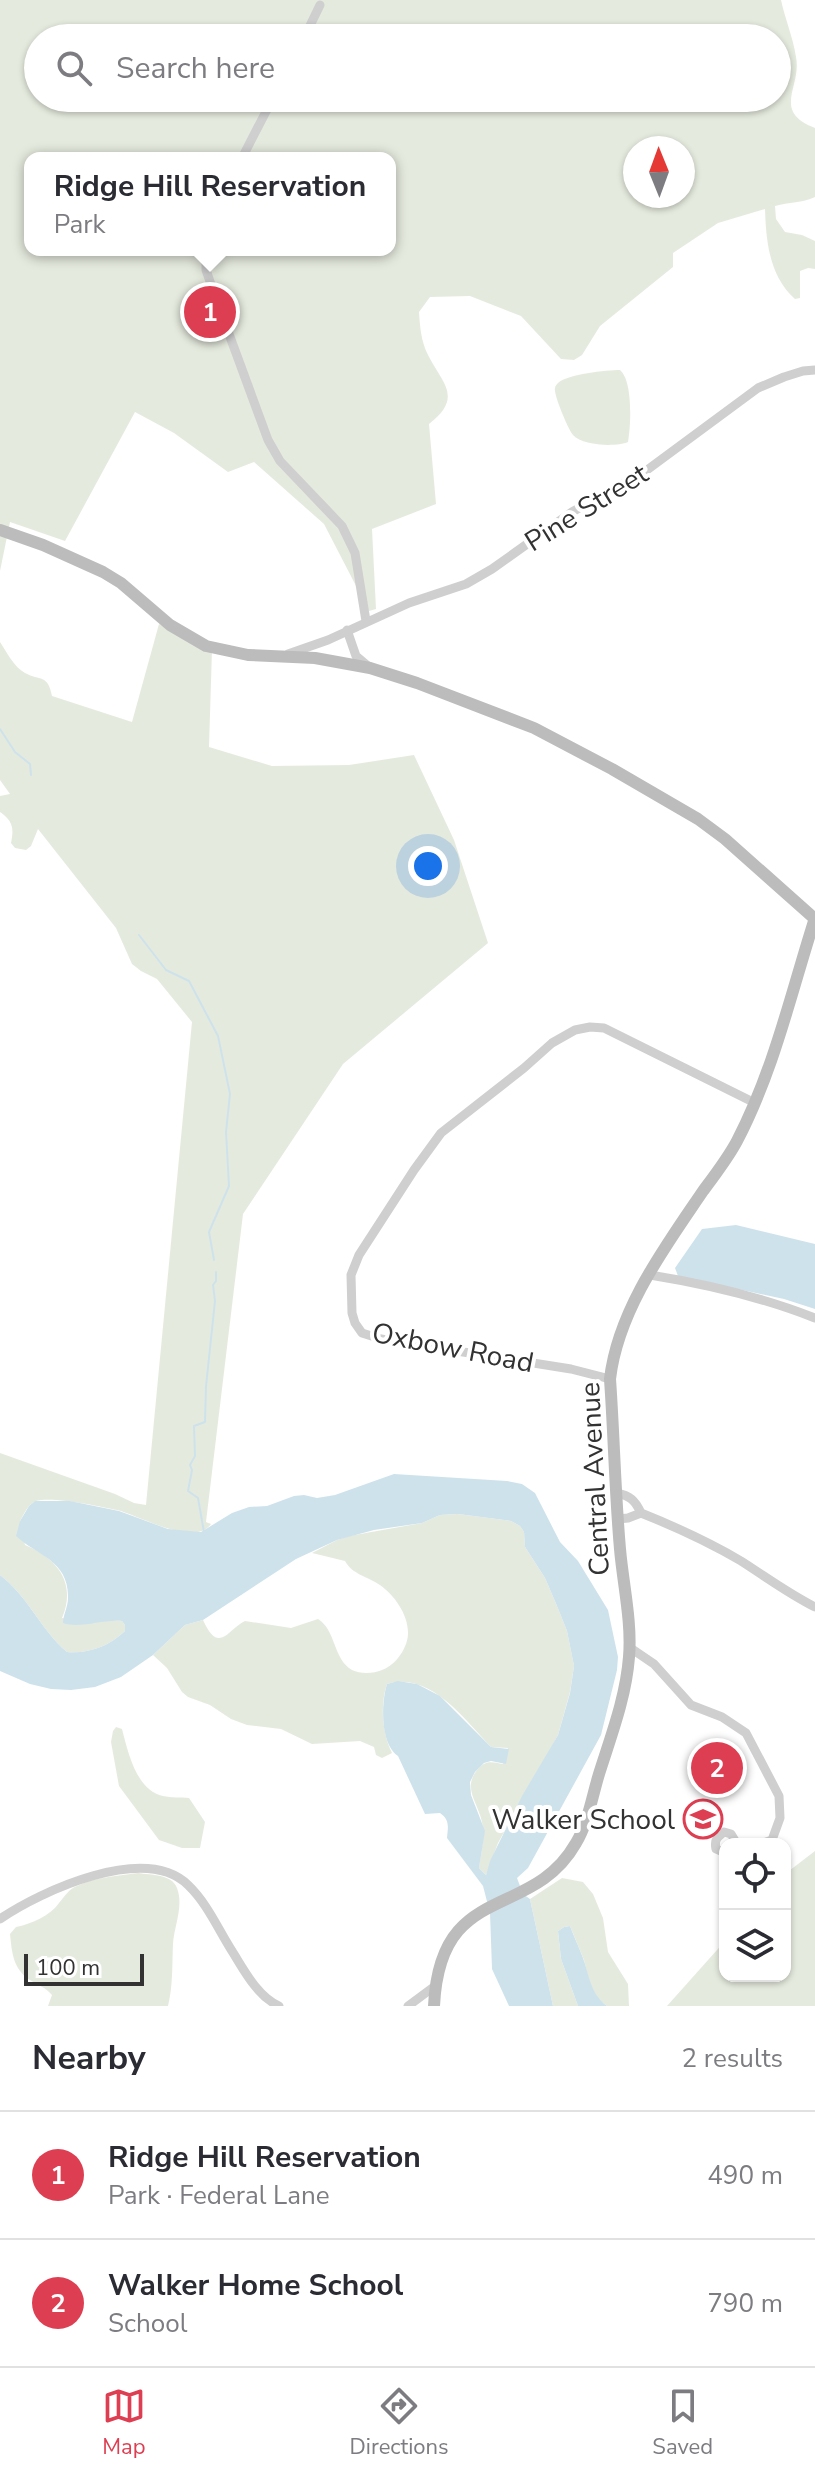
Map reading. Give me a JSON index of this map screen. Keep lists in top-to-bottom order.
{
  "streets": {
    "main road": ["Central Avenue"],
    "street": ["Pine Street", "Oxbow Road"]
  },
  "crossings": [
    ["Oxbow Road", "Central Avenue"]
  ],
  "places": {
    "school or university": ["Walker School"]
  },
  "scale_bar": "100 m",
  "north": "top",
  "page": {
    "search": "Search here",
    "popup": ["Ridge Hill Reservation", "Park"],
    "pins": ["1", "2"],
    "scale": "100 m",
    "heading": ["Nearby", "2 results"],
    "list": [
      {
        "mark": "1",
        "name": "Ridge Hill Reservation",
        "note": "Park · Federal Lane",
        "value": "490 m"
      },
      {
        "mark": "2",
        "name": "Walker Home School",
        "note": "School",
        "value": "790 m"
      }
    ],
    "nav": ["Map", "Directions", "Saved"]
  }
}
